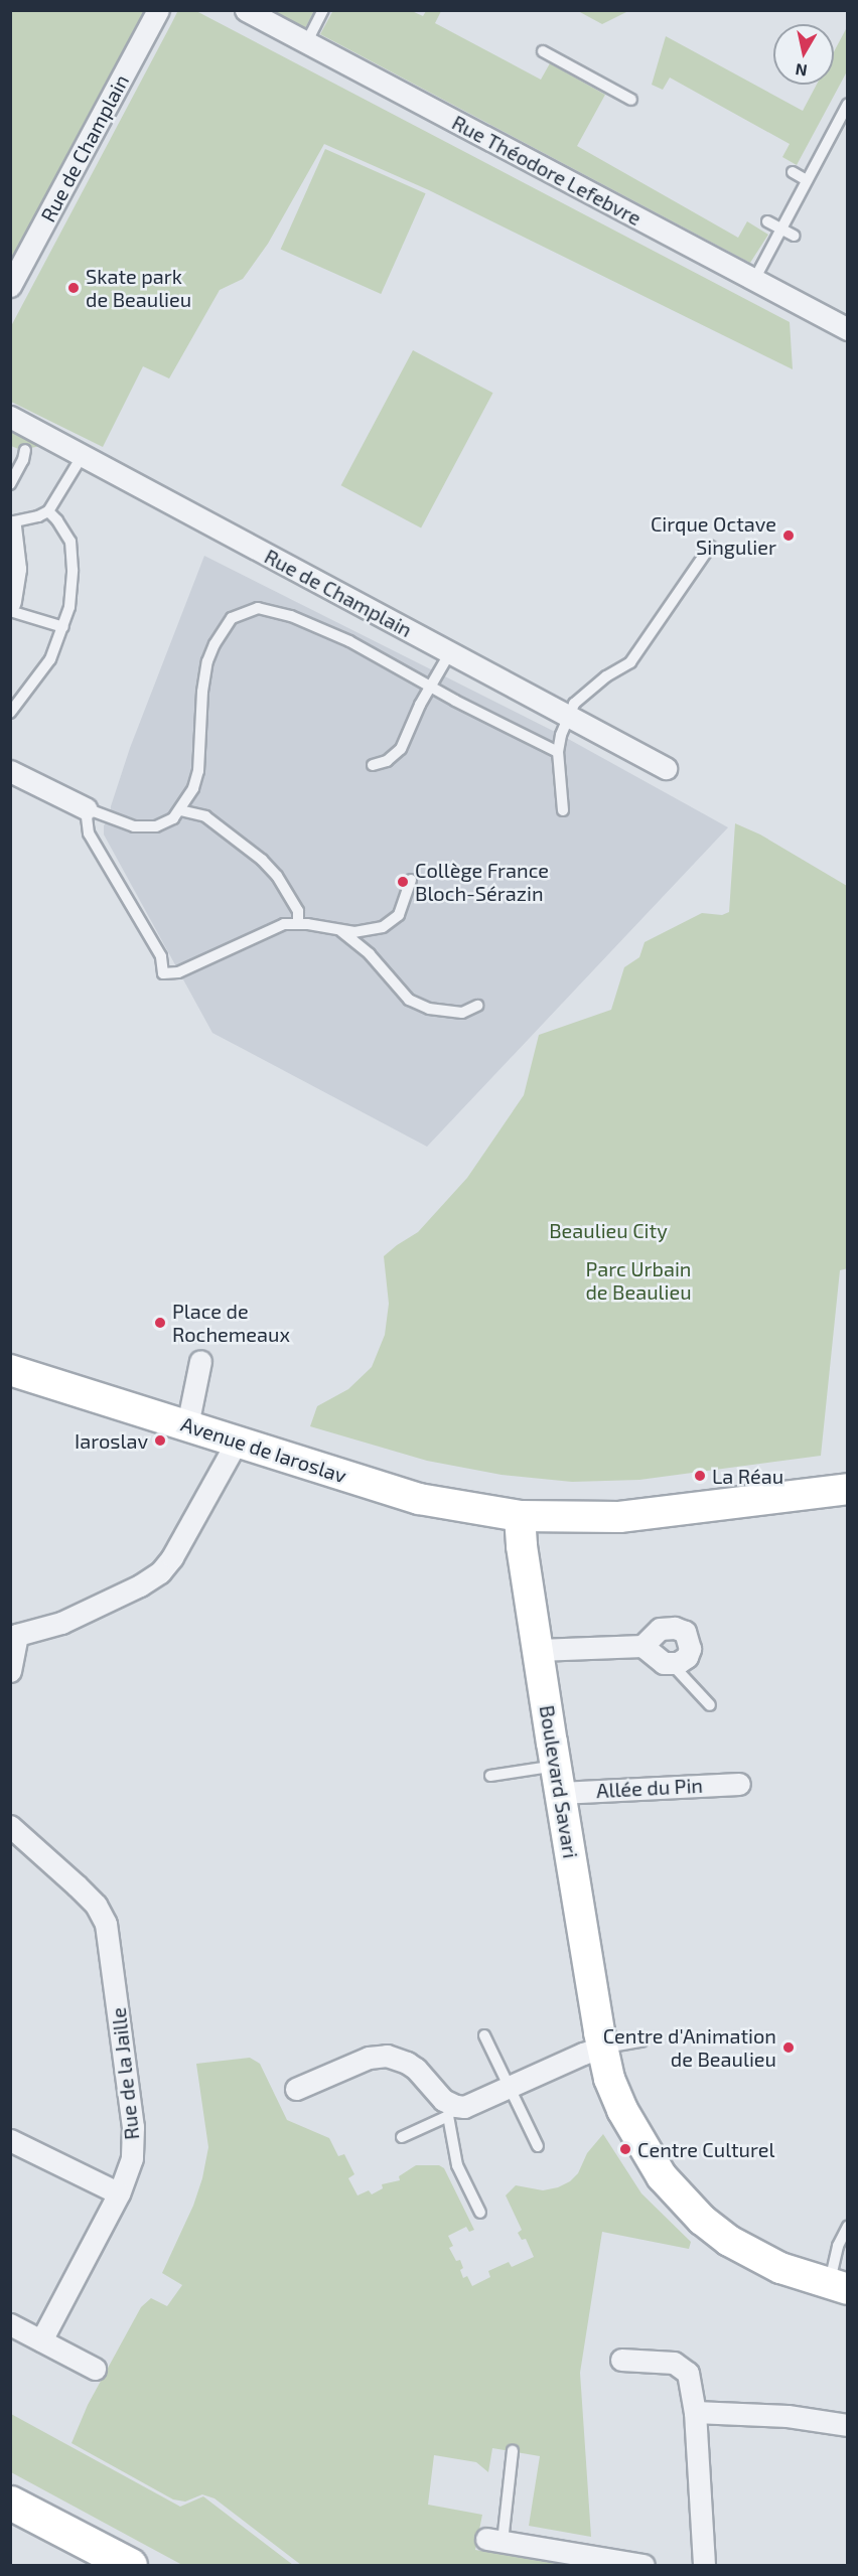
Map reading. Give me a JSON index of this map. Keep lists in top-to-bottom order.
{
  "streets": {
    "street": [
      "Rue de Champlain",
      "Rue Théodore Lefebvre",
      "Avenue de Iaroslav",
      "Boulevard Savari",
      "Allée du Pin",
      "Rue de la Jaille"
    ]
  },
  "crossings": [
    ["Avenue de Iaroslav", "Boulevard Savari"],
    ["Boulevard Savari", "Allée du Pin"]
  ],
  "parks": ["Beaulieu City", "Parc Urbain de Beaulieu"],
  "places": [
    "Skate park de Beaulieu",
    "Cirque Octave Singulier",
    "Collège France Bloch-Sérazin",
    "Place de Rochemeaux",
    "Iaroslav",
    "La Réau",
    "Centre d'Animation de Beaulieu",
    "Centre Culturel"
  ],
  "north": "bottom"
}
